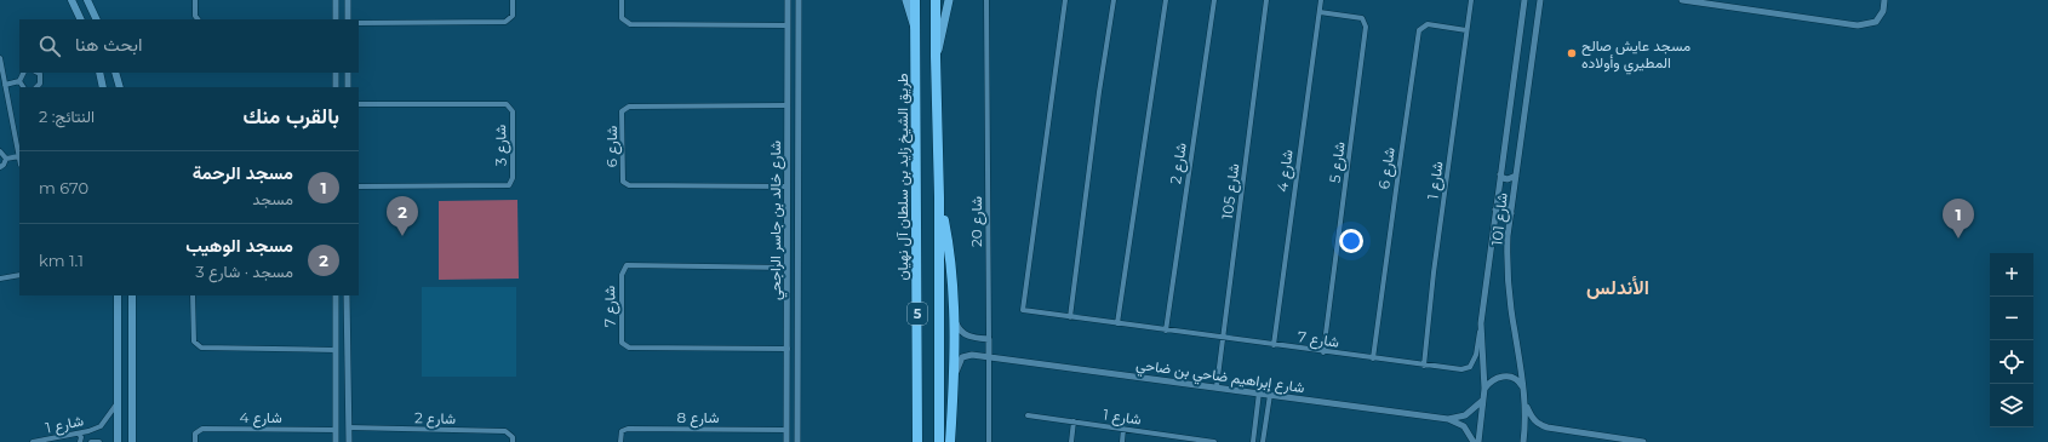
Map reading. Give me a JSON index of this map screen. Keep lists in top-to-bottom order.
{
  "streets": {
    "highway": ["طريق الشيخ زايد بن سلطان آل نهيان", "5"],
    "street": [
      "شارع 3",
      "شارع 6",
      "شارع 5",
      "شارع 2",
      "شارع 4",
      "شارع 1",
      "شارع 105",
      "شارع 101",
      "شارع خالد بن جاسر الراجحي",
      "شارع 20",
      "شارع 7",
      "شارع إبراهيم ضاحي بن ضاحي",
      "شارع 8"
    ]
  },
  "crossings": [
    ["شارع 6", "شارع 1"],
    ["شارع 6", "شارع خالد بن جاسر الراجحي"],
    ["شارع 6", "شارع 7"],
    ["شارع 5", "شارع 4"],
    ["شارع 5", "شارع 7"],
    ["شارع 2", "شارع 7"],
    ["شارع 4", "شارع 7"],
    ["شارع 1", "شارع 7"],
    ["شارع 105", "شارع 7"],
    ["شارع 105", "شارع إبراهيم ضاحي بن ضاحي"],
    ["شارع 101", "شارع 7"],
    ["شارع 101", "شارع إبراهيم ضاحي بن ضاحي"],
    ["شارع خالد بن جاسر الراجحي", "شارع 7"],
    ["شارع خالد بن جاسر الراجحي", "شارع 8"],
    ["شارع 20", "شارع إبراهيم ضاحي بن ضاحي"]
  ],
  "districts": ["الأندلس"],
  "places": ["مسجد عايش صالح المطيري وأولاده"],
  "page": {
    "search": "ابحث هنا",
    "heading": ["بالقرب منك", "النتائج: 2"],
    "list": [
      {
        "mark": "1",
        "name": "مسجد الرحمة",
        "note": "مسجد",
        "value": "670 m"
      },
      {
        "mark": "2",
        "name": "مسجد الوهيب",
        "note": "مسجد · شارع 3",
        "value": "1.1 km"
      }
    ],
    "pins": ["2", "1"],
    "map_buttons": ["+", "−"]
  }
}
